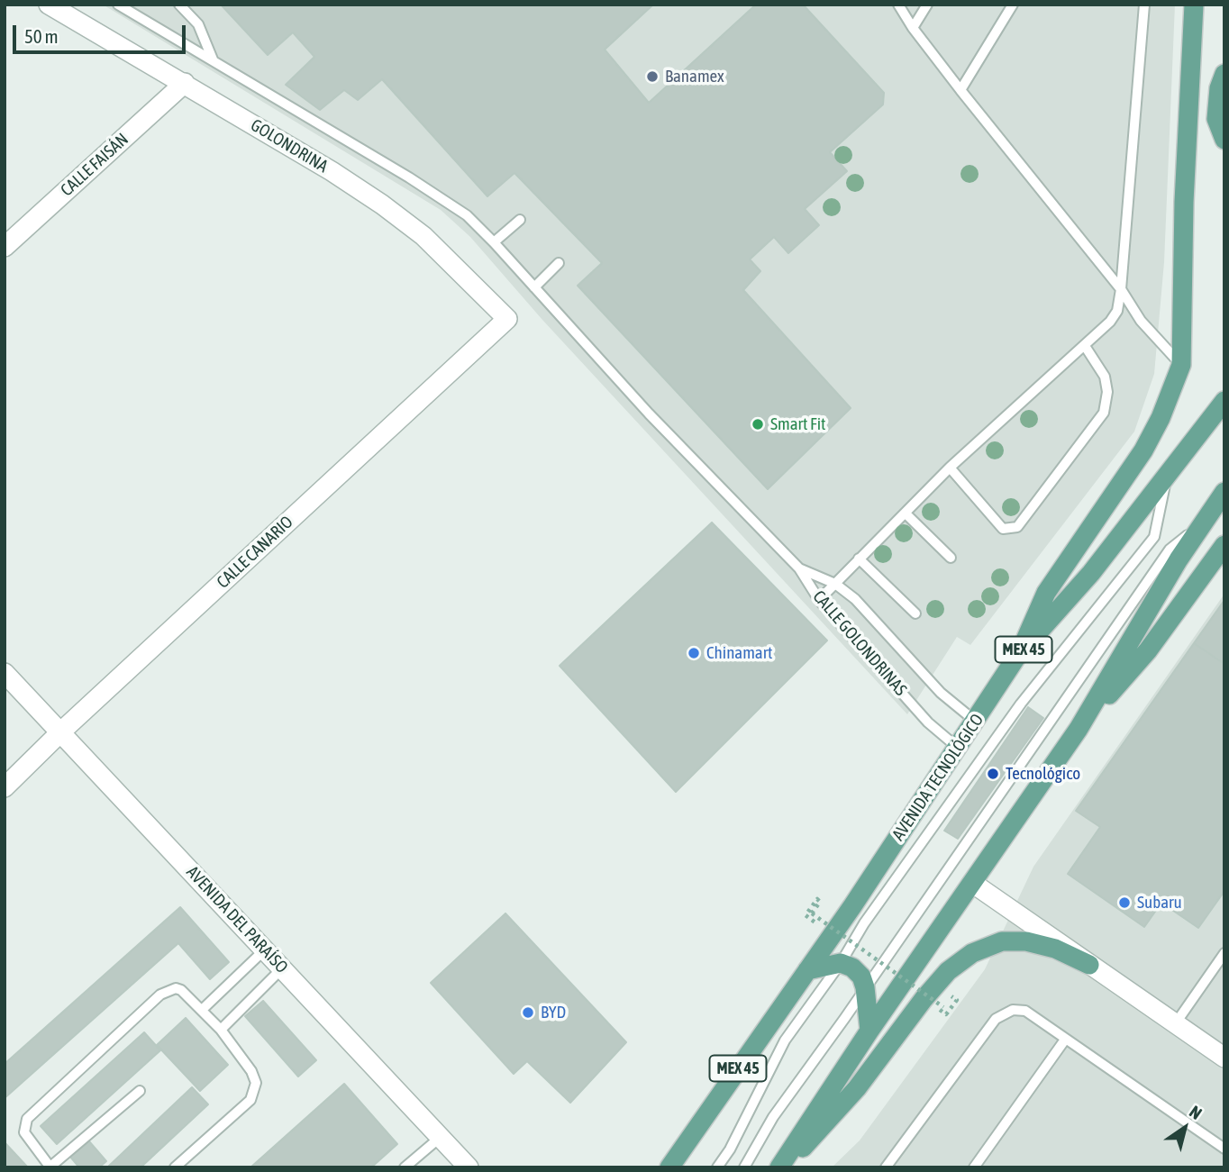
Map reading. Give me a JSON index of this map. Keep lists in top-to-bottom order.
{
  "streets": {
    "main road": ["MEX 45", "AVENIDA TECNOLÓGICO"],
    "street": [
      "GOLONDRINA",
      "CALLE FAISÁN",
      "CALLE CANARIO",
      "AVENIDA DEL PARAÍSO"
    ],
    "lane": ["CALLE GOLONDRINAS"]
  },
  "crossings": [
    ["GOLONDRINA", "CALLE FAISÁN"],
    ["GOLONDRINA", "CALLE CANARIO"],
    ["CALLE CANARIO", "AVENIDA DEL PARAÍSO"],
    ["CALLE GOLONDRINAS", "AVENIDA TECNOLÓGICO"]
  ],
  "places": [
    "Banamex",
    "Smart Fit",
    "Chinamart",
    "Tecnológico",
    "Subaru",
    "BYD"
  ],
  "scale_bar": "50 m",
  "north": "top right"
}
